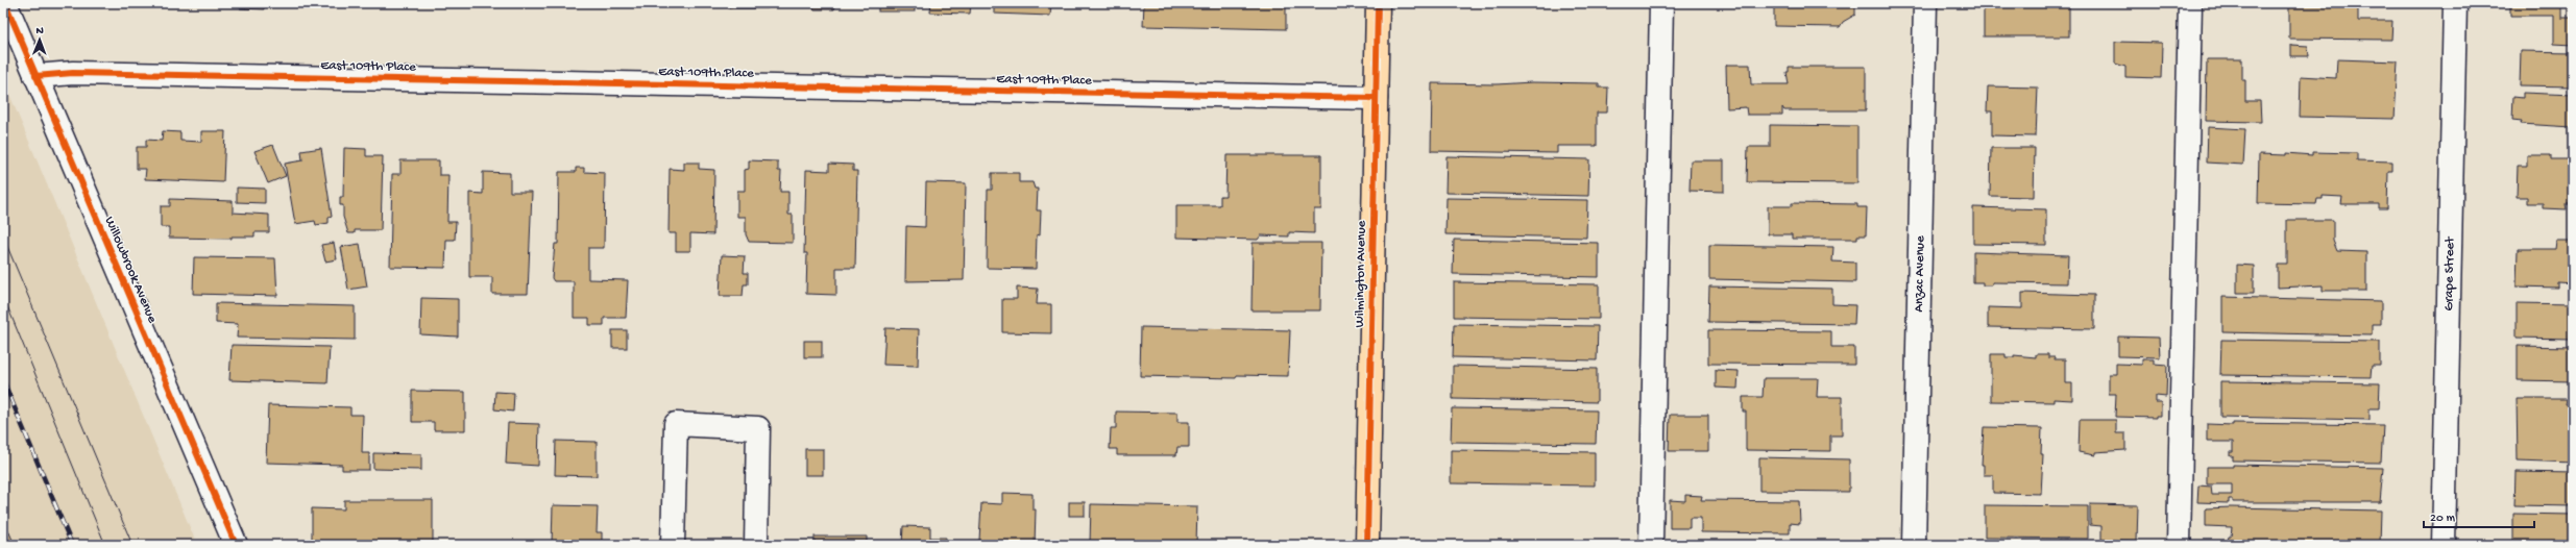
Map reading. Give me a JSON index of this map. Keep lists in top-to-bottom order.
{
  "streets": {
    "main road": ["Wilmington Avenue"],
    "street": [
      "East 109th Place",
      "Willowbrook Avenue",
      "Anzac Avenue",
      "Grape Street"
    ]
  },
  "crossings": [
    ["East 109th Place", "Willowbrook Avenue"],
    ["East 109th Place", "Wilmington Avenue"]
  ],
  "scale_bar": "20 m",
  "north": "top"
}
